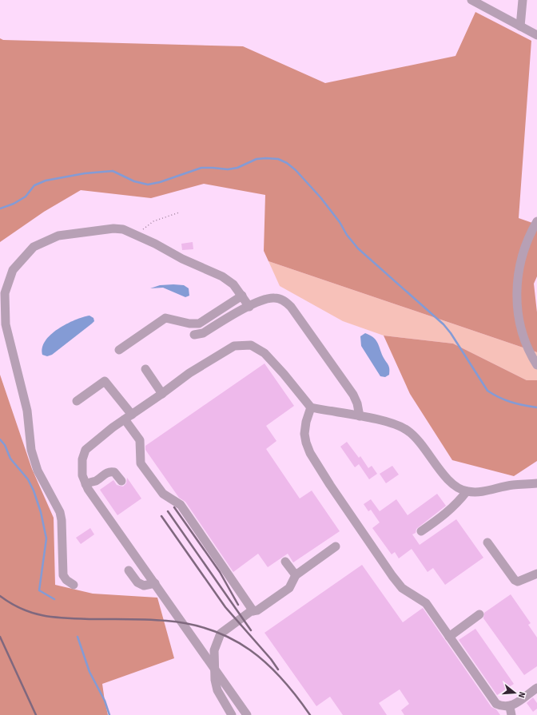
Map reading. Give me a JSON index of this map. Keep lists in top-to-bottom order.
{
  "north": "right"
}
